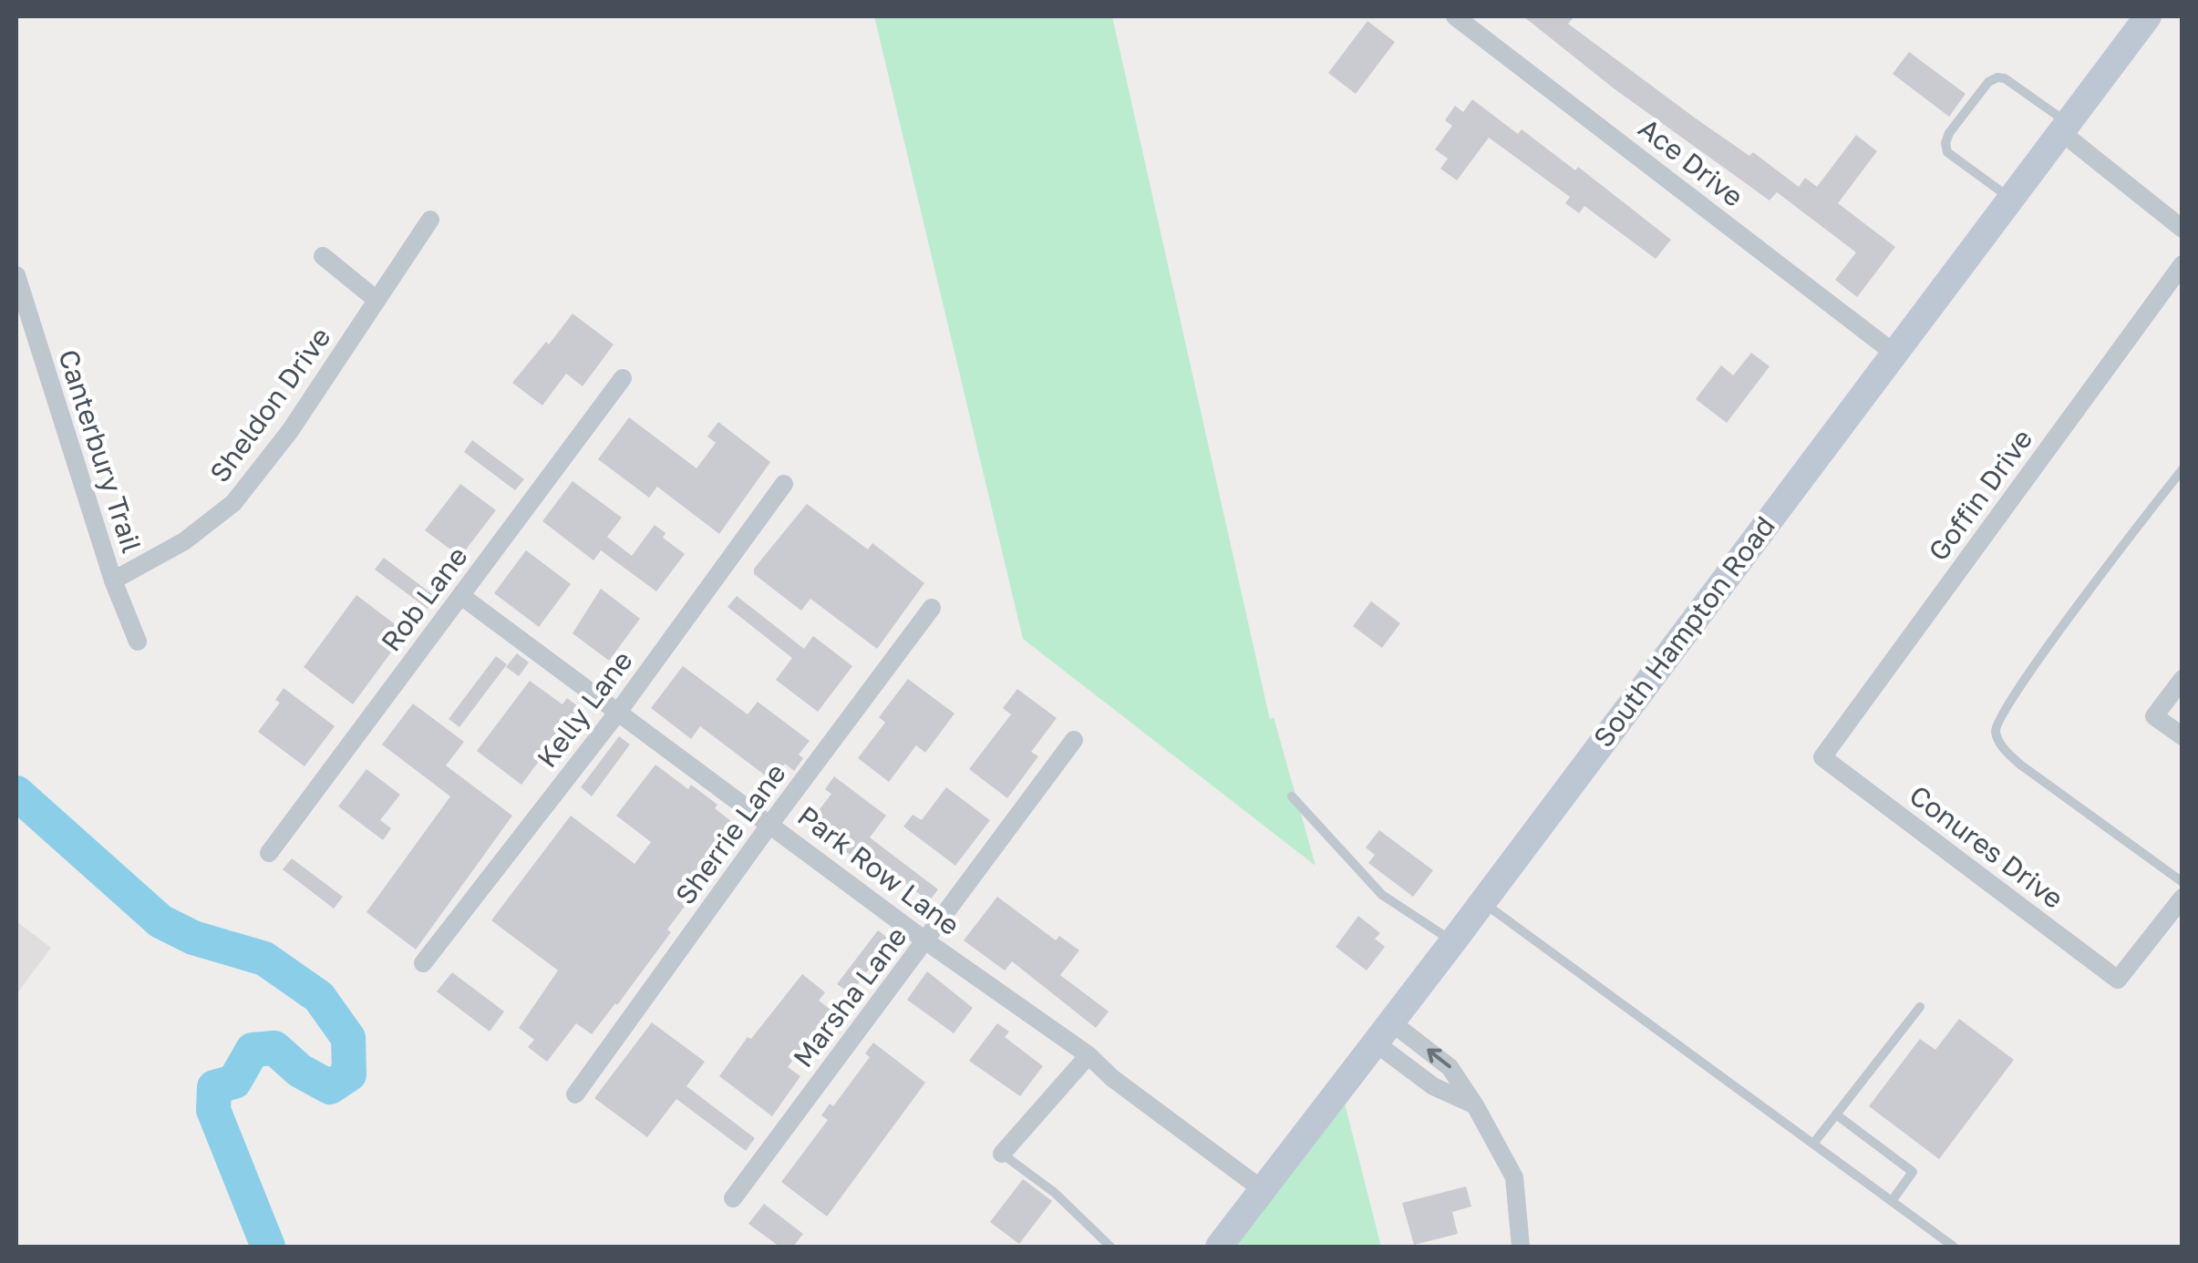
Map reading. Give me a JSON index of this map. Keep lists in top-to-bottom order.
{
  "streets": {
    "main road": ["South Hampton Road"],
    "street": [
      "Ace Drive",
      "Sheldon Drive",
      "Canterbury Trail",
      "Goffin Drive",
      "Rob Lane",
      "Kelly Lane",
      "Sherrie Lane",
      "Conures Drive",
      "Park Row Lane",
      "Marsha Lane"
    ]
  },
  "crossings": [
    ["Ace Drive", "South Hampton Road"],
    ["Sheldon Drive", "Canterbury Trail"],
    ["Goffin Drive", "Conures Drive"],
    ["Rob Lane", "Park Row Lane"],
    ["South Hampton Road", "Park Row Lane"],
    ["Kelly Lane", "Park Row Lane"],
    ["Sherrie Lane", "Park Row Lane"],
    ["Park Row Lane", "Marsha Lane"]
  ]
}
